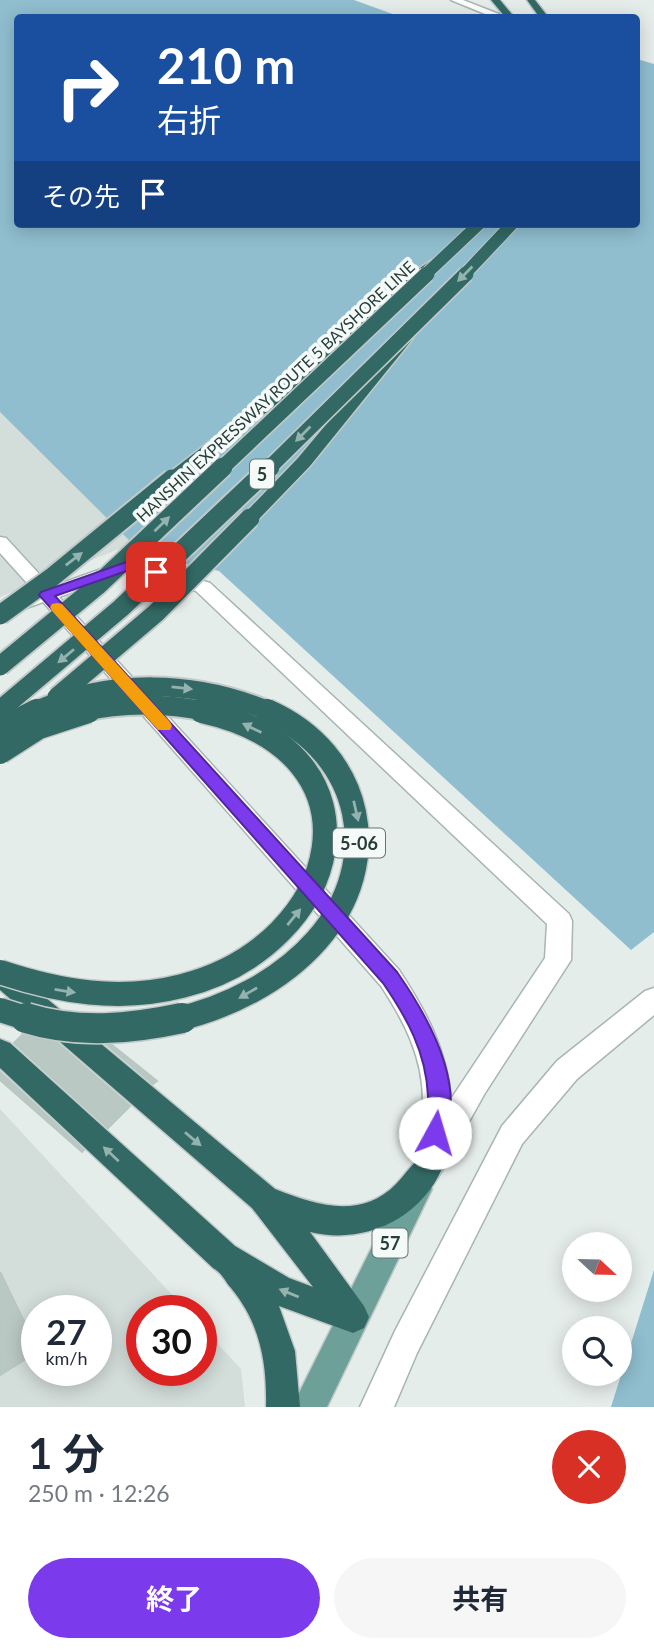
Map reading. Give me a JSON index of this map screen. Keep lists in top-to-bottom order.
{
  "streets": {
    "highway": ["HANSHIN EXPRESSWAY ROUTE 5 BAYSHORE LINE", "5", "5-06"],
    "main road": ["57"]
  },
  "crossings": [
    ["5-06", "57"]
  ],
  "north": "right",
  "page": {
    "turn": ["210 m", "右折"],
    "then": "その先",
    "speed": "27 km/h",
    "limit": "30",
    "heading": ["1 分", "250 m · 12:26"],
    "buttons": ["終了", "共有"]
  }
}
